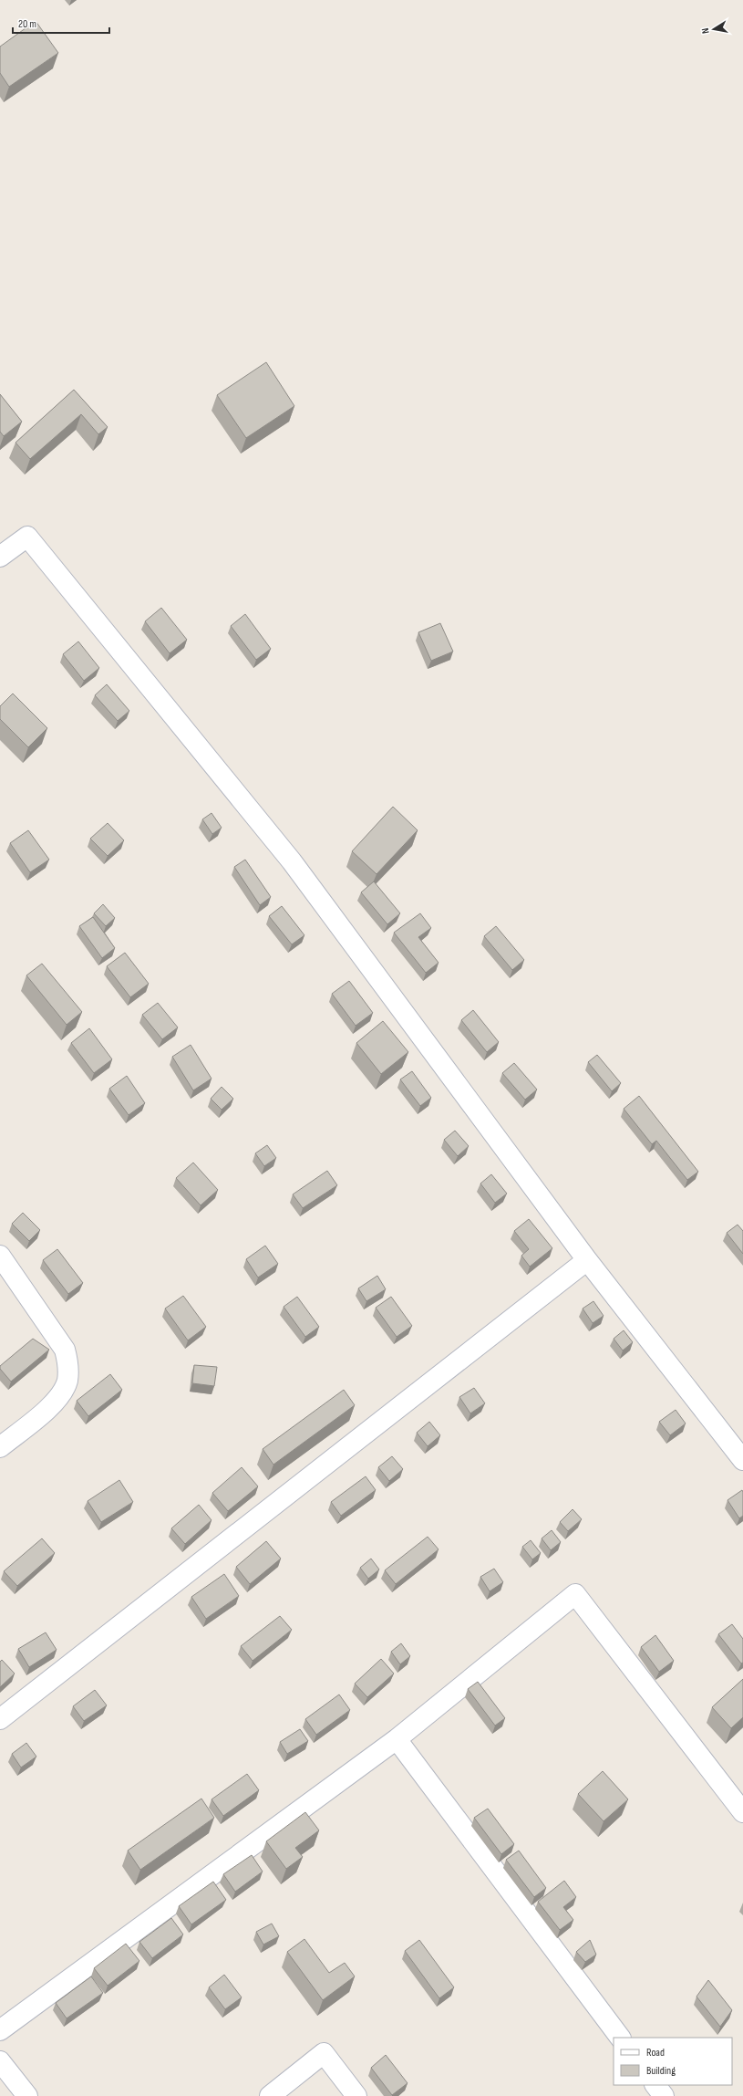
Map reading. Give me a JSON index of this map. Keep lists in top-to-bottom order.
{
  "legend": ["Road", "Building"],
  "scale_bar": "20 m",
  "north": "left"
}
